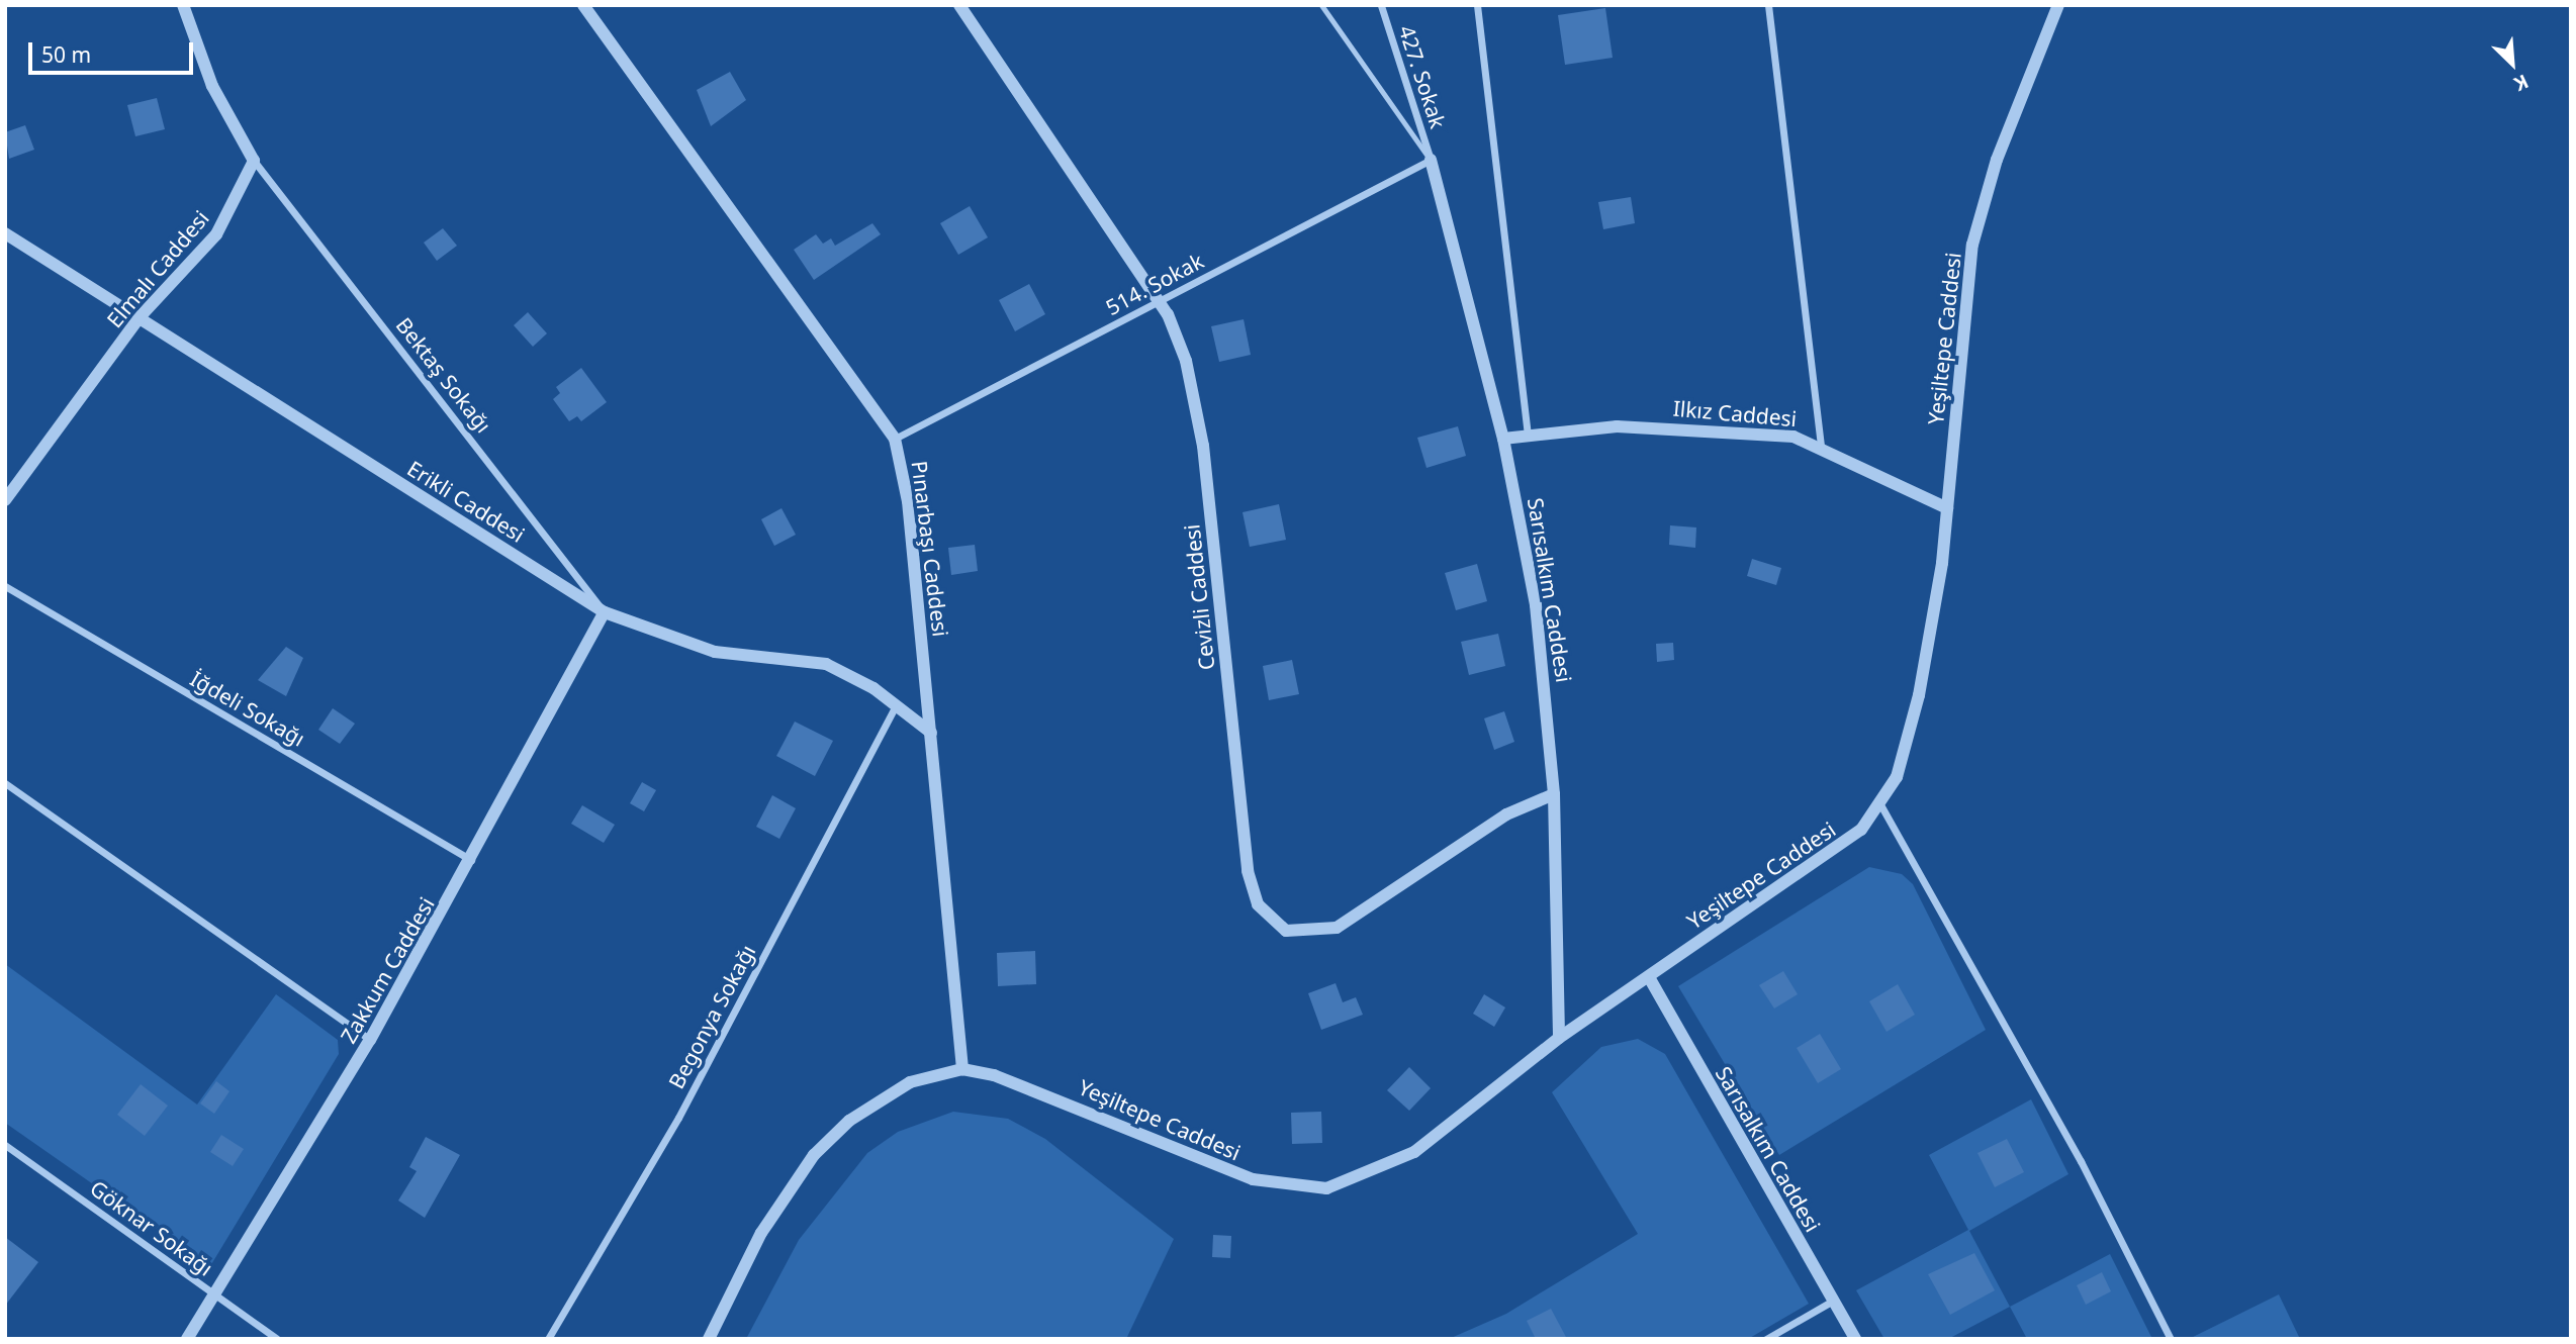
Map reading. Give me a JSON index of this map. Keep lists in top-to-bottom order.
{
  "streets": {
    "street": [
      "427. Sokak",
      "Elmalı Caddesi",
      "514. Sokak",
      "Yeşiltepe Caddesi",
      "Bektaş Sokağı",
      "Ilkız Caddesi",
      "Erikli Caddesi",
      "Pınarbaşı Caddesi",
      "Sarısalkım Caddesi",
      "Cevizli Caddesi",
      "İğdeli Sokağı",
      "Zakkum Caddesi",
      "Begonya Sokağı",
      "Göknar Sokağı"
    ]
  },
  "crossings": [
    ["427. Sokak", "514. Sokak"],
    ["427. Sokak", "Sarısalkım Caddesi"],
    ["Elmalı Caddesi", "Bektaş Sokağı"],
    ["Elmalı Caddesi", "Erikli Caddesi"],
    ["514. Sokak", "Pınarbaşı Caddesi"],
    ["514. Sokak", "Sarısalkım Caddesi"],
    ["514. Sokak", "Cevizli Caddesi"],
    ["Yeşiltepe Caddesi", "Ilkız Caddesi"],
    ["Yeşiltepe Caddesi", "Pınarbaşı Caddesi"],
    ["Yeşiltepe Caddesi", "Sarısalkım Caddesi"],
    ["Bektaş Sokağı", "Erikli Caddesi"],
    ["Bektaş Sokağı", "Zakkum Caddesi"],
    ["Ilkız Caddesi", "Sarısalkım Caddesi"],
    ["Erikli Caddesi", "Pınarbaşı Caddesi"],
    ["Erikli Caddesi", "Zakkum Caddesi"],
    ["Erikli Caddesi", "Begonya Sokağı"],
    ["Sarısalkım Caddesi", "Cevizli Caddesi"],
    ["İğdeli Sokağı", "Zakkum Caddesi"],
    ["Zakkum Caddesi", "Göknar Sokağı"]
  ],
  "scale_bar": "50 m",
  "north": "bottom right"
}
